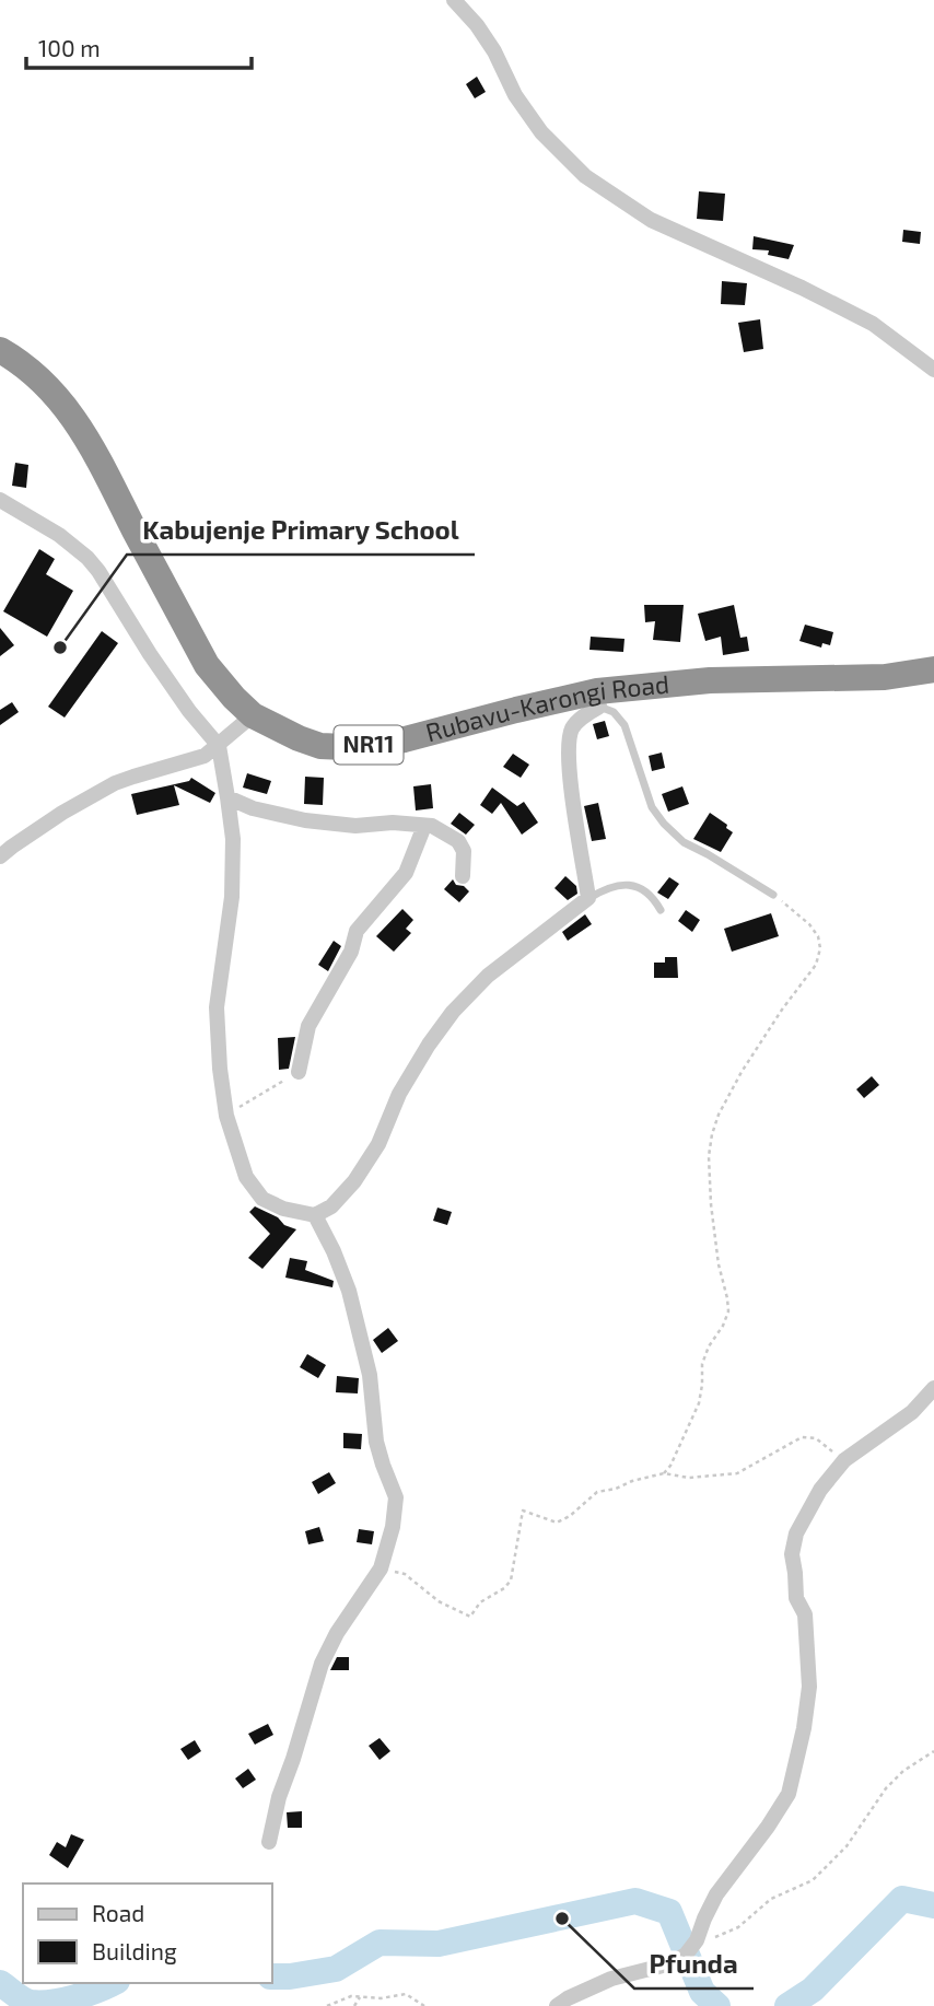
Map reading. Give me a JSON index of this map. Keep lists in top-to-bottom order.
{
  "streets": {
    "highway": ["Rubavu-Karongi Road", "NR11"]
  },
  "places": ["Kabujenje Primary School", "Pfunda"],
  "legend": ["Road", "Building"],
  "scale_bar": "100 m"
}
